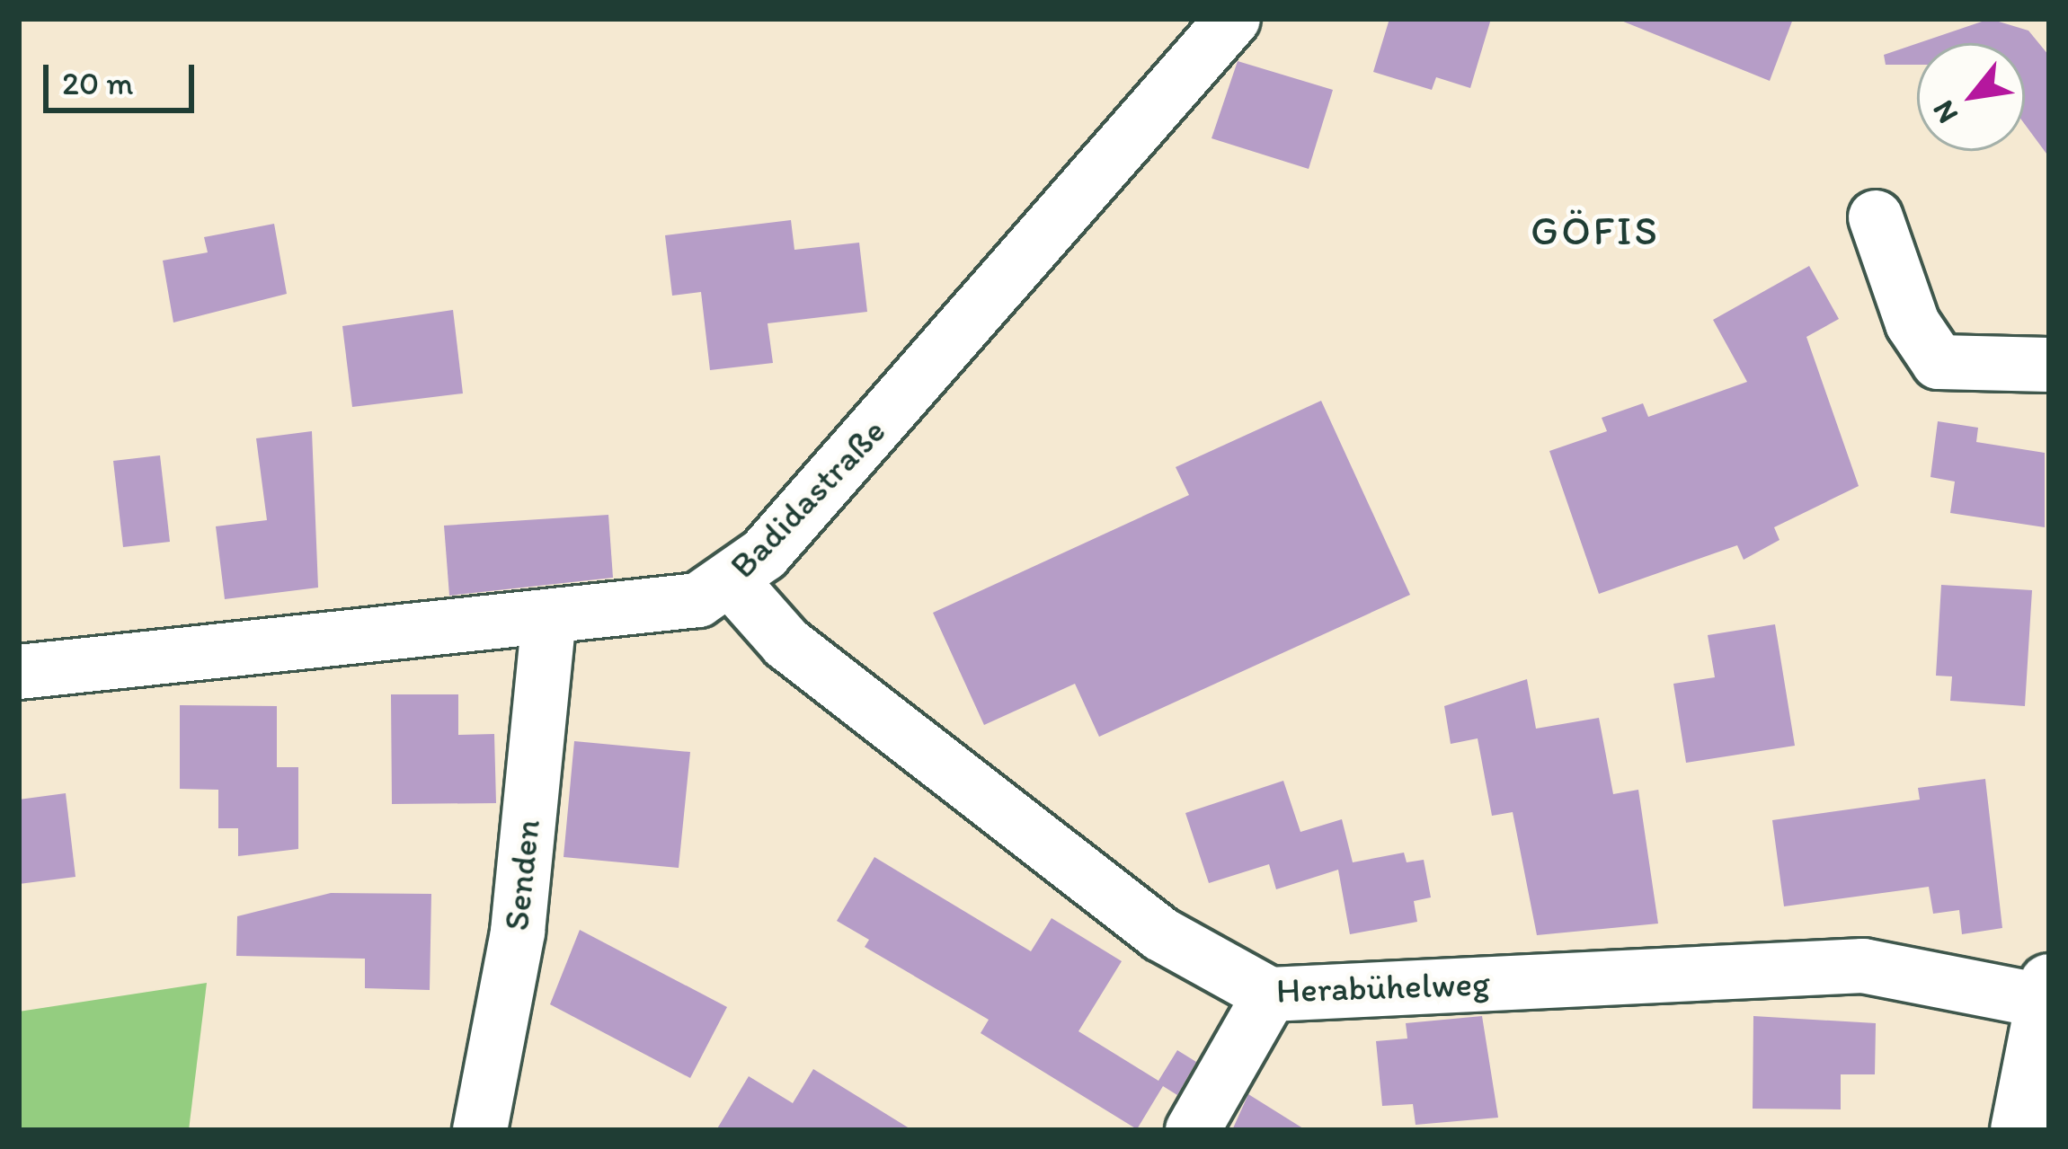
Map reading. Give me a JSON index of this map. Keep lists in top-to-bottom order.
{
  "streets": {
    "street": ["Badidastraße", "Senden", "Herabühelweg"]
  },
  "crossings": [
    ["Badidastraße", "Senden"],
    ["Badidastraße", "Herabühelweg"]
  ],
  "districts": ["GÖFIS"],
  "scale_bar": "20 m",
  "north": "bottom left"
}
